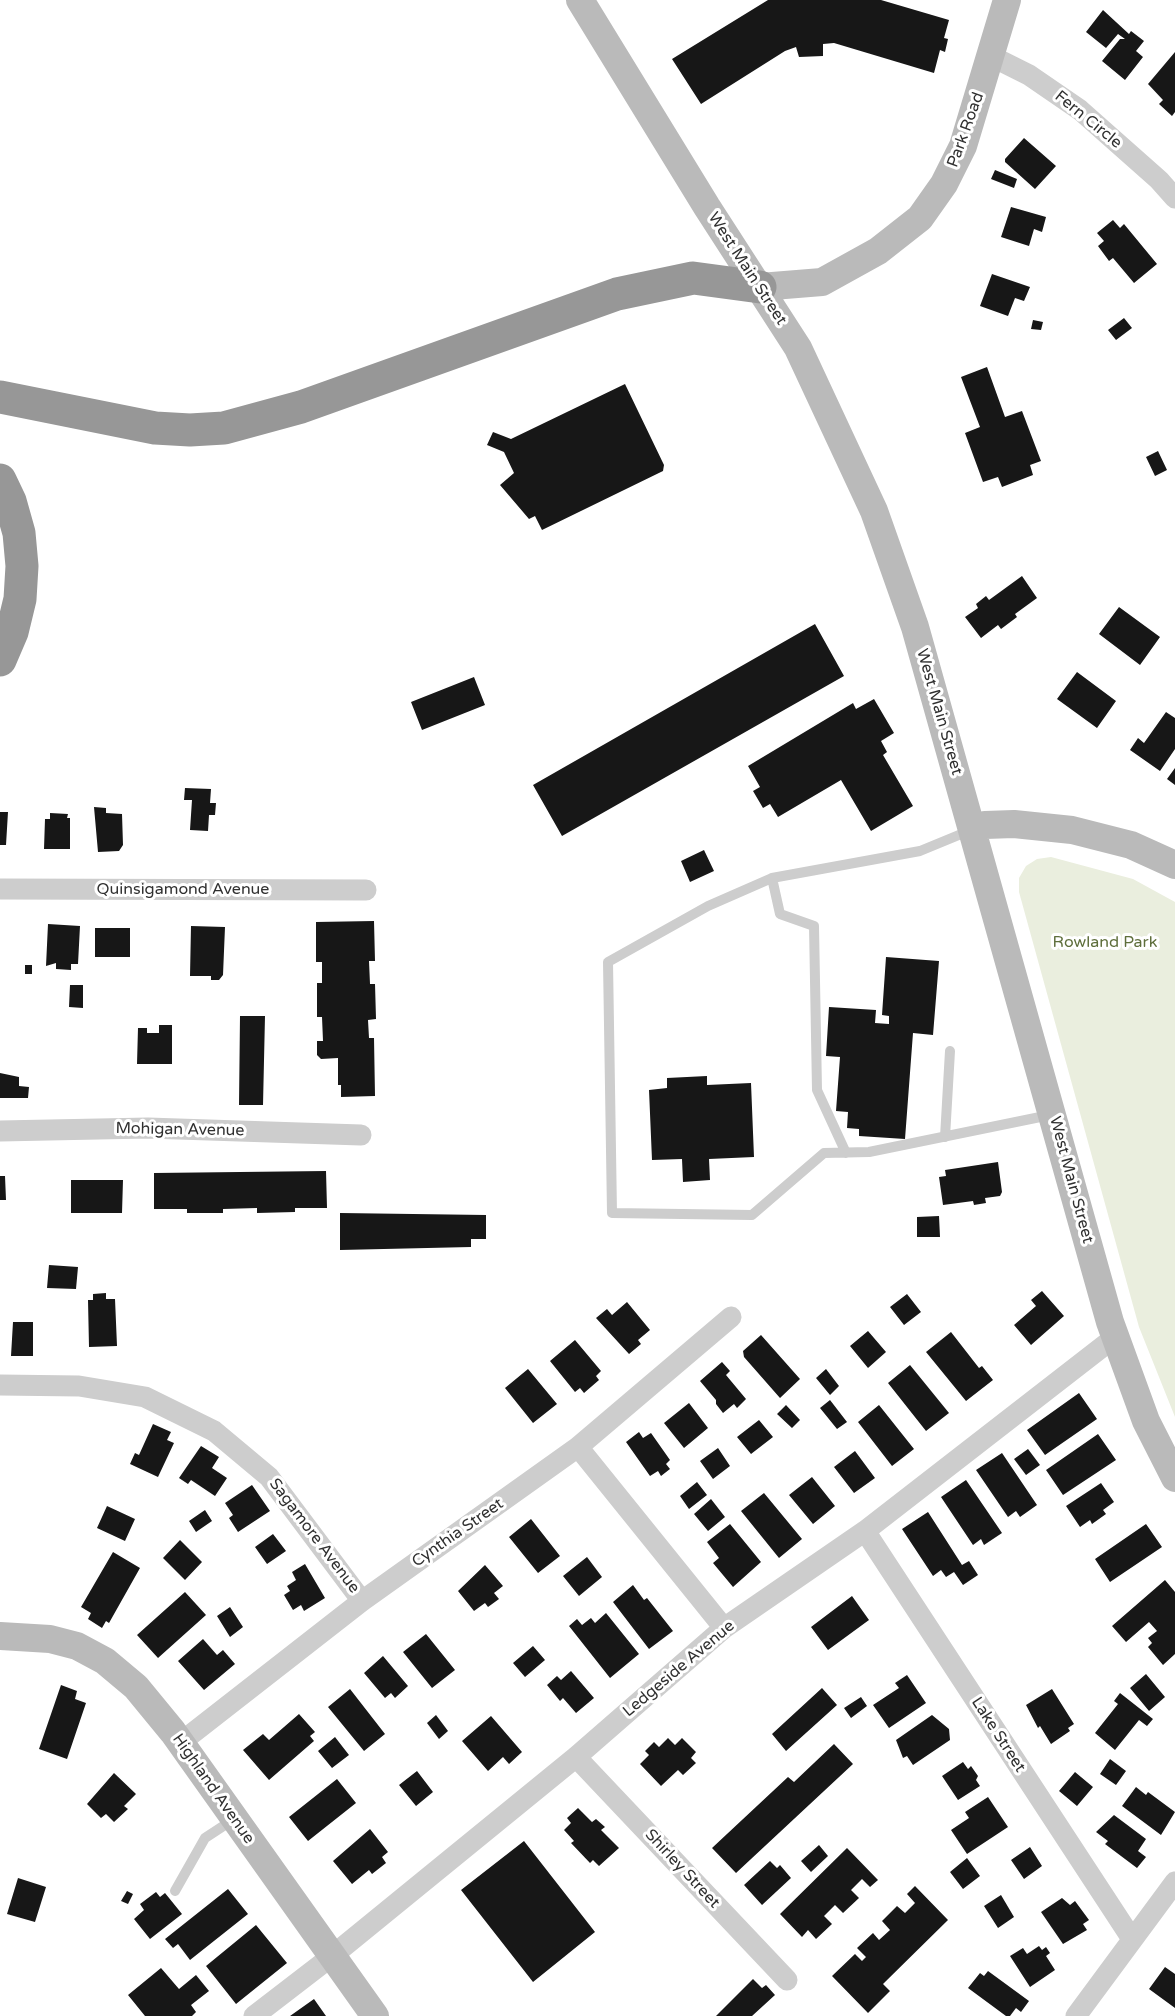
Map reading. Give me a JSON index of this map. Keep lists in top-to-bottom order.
{
  "streets": {
    "main road": ["Park Road", "West Main Street", "Highland Avenue"],
    "street": [
      "Fern Circle",
      "Quinsigamond Avenue",
      "Mohigan Avenue",
      "Cynthia Street",
      "Sagamore Avenue",
      "Ledgeside Avenue",
      "Lake Street",
      "Shirley Street"
    ]
  },
  "crossings": [
    ["Fern Circle", "Park Road"],
    ["Park Road", "West Main Street"],
    ["West Main Street", "Ledgeside Avenue"],
    ["Cynthia Street", "Sagamore Avenue"],
    ["Cynthia Street", "Highland Avenue"],
    ["Ledgeside Avenue", "Lake Street"],
    ["Ledgeside Avenue", "Highland Avenue"],
    ["Ledgeside Avenue", "Shirley Street"]
  ],
  "parks": ["Rowland Park"]
}
